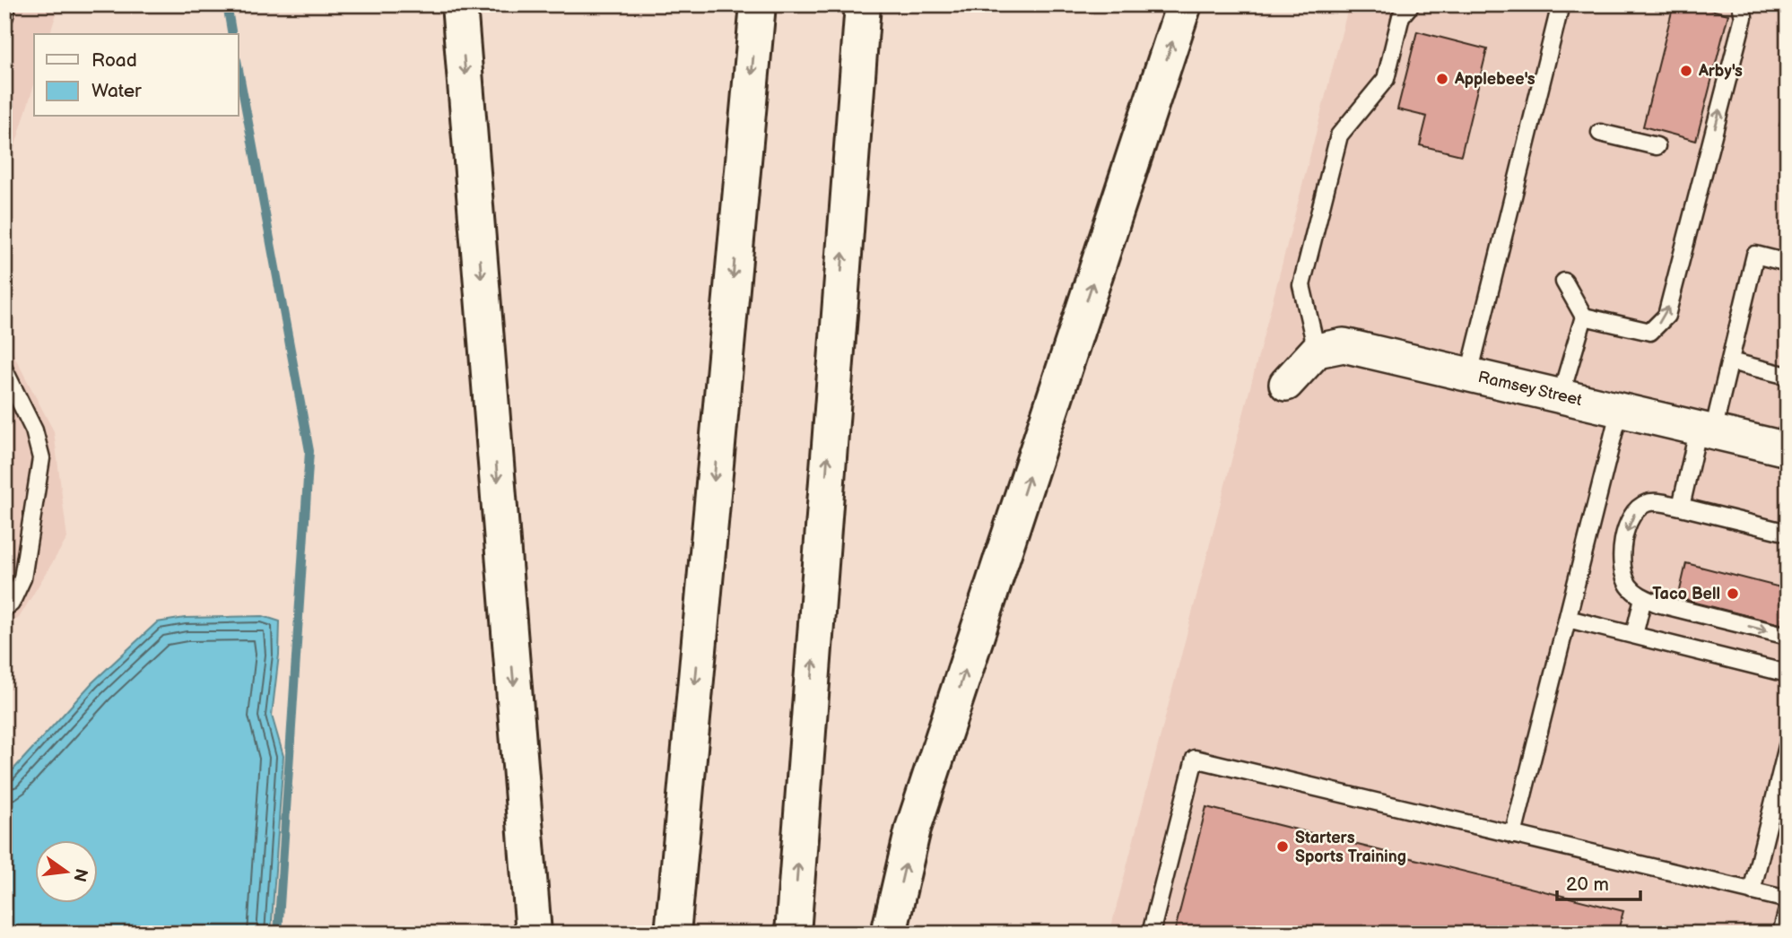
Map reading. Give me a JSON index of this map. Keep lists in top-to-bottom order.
{
  "streets": {
    "street": ["Ramsey Street"]
  },
  "places": [
    "Arby's",
    "Applebee's",
    "Taco Bell",
    "Starters Sports Training"
  ],
  "legend": ["Road", "Water"],
  "scale_bar": "20 m",
  "north": "right"
}
